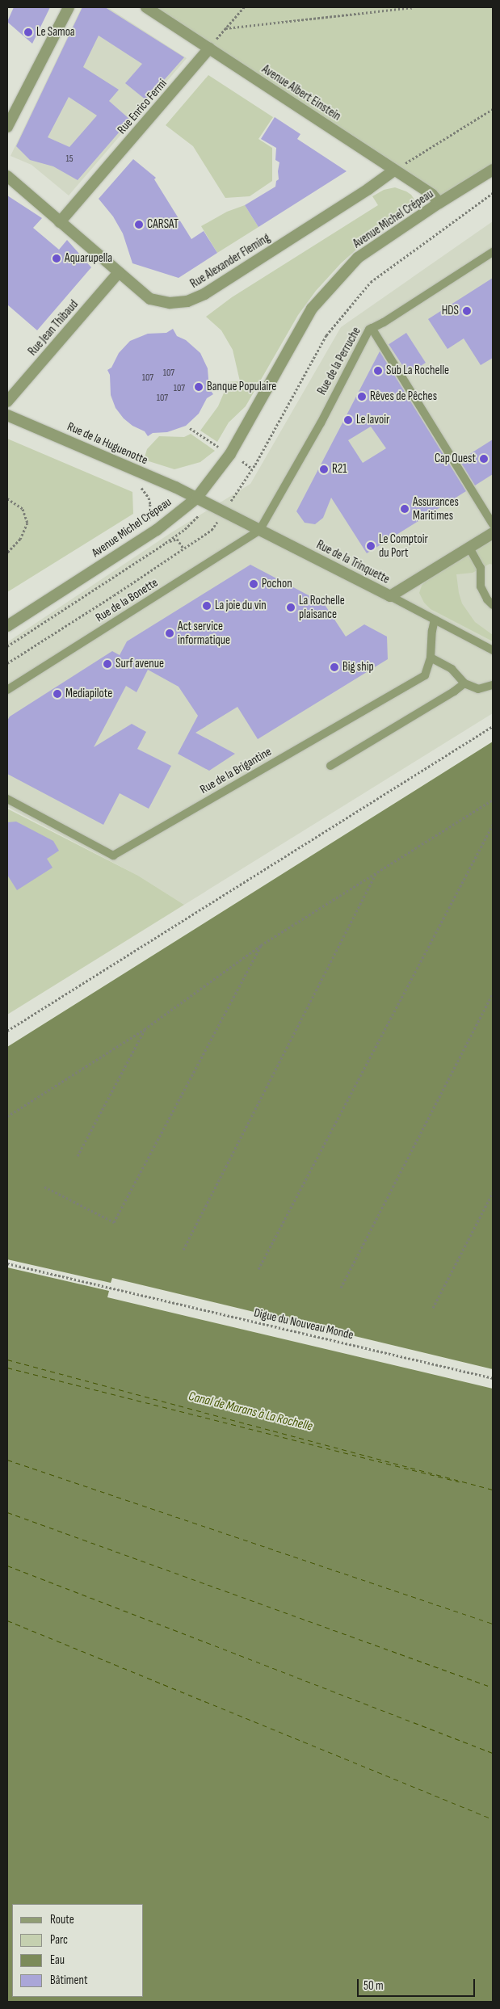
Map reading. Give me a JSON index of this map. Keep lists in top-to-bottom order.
{
  "streets": {
    "street": [
      "Avenue Albert Einstein",
      "Rue Enrico Fermi",
      "Avenue Michel Crépeau",
      "Rue Alexander Fleming",
      "Rue Jean Thibaud",
      "Rue de la Huguenotte",
      "Rue de la Trinquette"
    ],
    "lane": ["Rue de la Perruche", "Rue de la Bonette", "Rue de la Brigantine"],
    "path": ["Digue du Nouveau Monde"]
  },
  "crossings": [
    ["Avenue Albert Einstein", "Rue Enrico Fermi"],
    ["Avenue Albert Einstein", "Avenue Michel Crépeau"],
    ["Avenue Albert Einstein", "Rue Alexander Fleming"],
    ["Rue Enrico Fermi", "Rue Alexander Fleming"],
    ["Avenue Michel Crépeau", "Rue de la Huguenotte"],
    ["Avenue Michel Crépeau", "Rue de la Trinquette"],
    ["Rue Alexander Fleming", "Rue Jean Thibaud"],
    ["Rue de la Perruche", "Rue de la Trinquette"],
    ["Rue de la Perruche", "Rue de la Bonette"],
    ["Rue de la Huguenotte", "Rue de la Trinquette"],
    ["Rue de la Trinquette", "Rue de la Bonette"]
  ],
  "water": ["Canal de Marans à La Rochelle"],
  "places": [
    "Le Samoa",
    "CARSAT",
    "Aquarupella",
    "HDS",
    "Sub La Rochelle",
    "Banque Populaire",
    "Rêves de Pêches",
    "Le lavoir",
    "Cap Ouest",
    "R21",
    "Assurances Maritimes",
    "Le Comptoir du Port",
    "Pochon",
    "La joie du vin",
    "La Rochelle plaisance",
    "Act service informatique",
    "Surf avenue",
    "Big ship",
    "Mediapilote"
  ],
  "house_numbers": [
    "15",
    "107",
    "107",
    "107",
    "107"
  ],
  "legend": [
    "Route",
    "Parc",
    "Eau",
    "Bâtiment"
  ],
  "scale_bar": "50 m"
}
